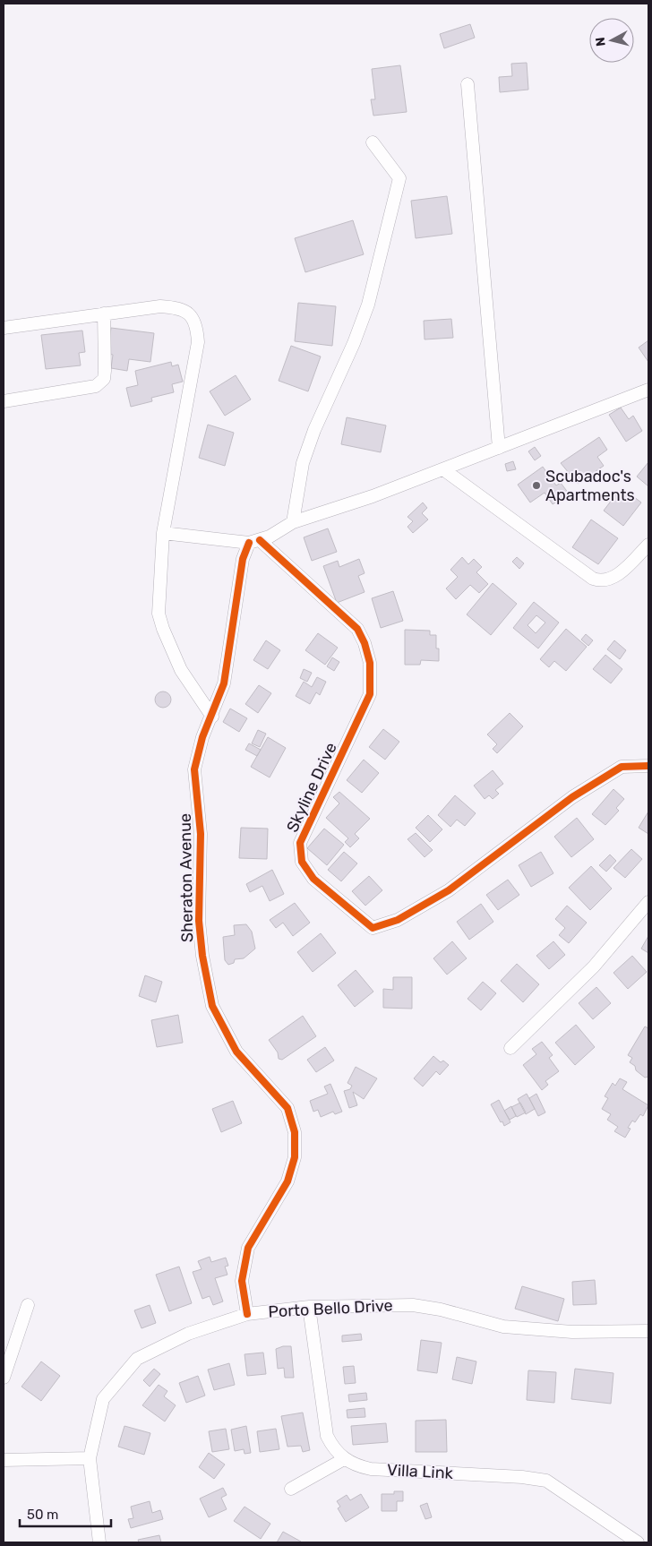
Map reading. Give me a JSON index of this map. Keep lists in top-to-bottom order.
{
  "streets": {
    "street": [
      "Skyline Drive",
      "Sheraton Avenue",
      "Porto Bello Drive",
      "Villa Link"
    ]
  },
  "crossings": [
    ["Skyline Drive", "Sheraton Avenue"],
    ["Sheraton Avenue", "Porto Bello Drive"],
    ["Porto Bello Drive", "Villa Link"]
  ],
  "places": ["Scubadoc's Apartments"],
  "scale_bar": "50 m",
  "north": "left"
}
